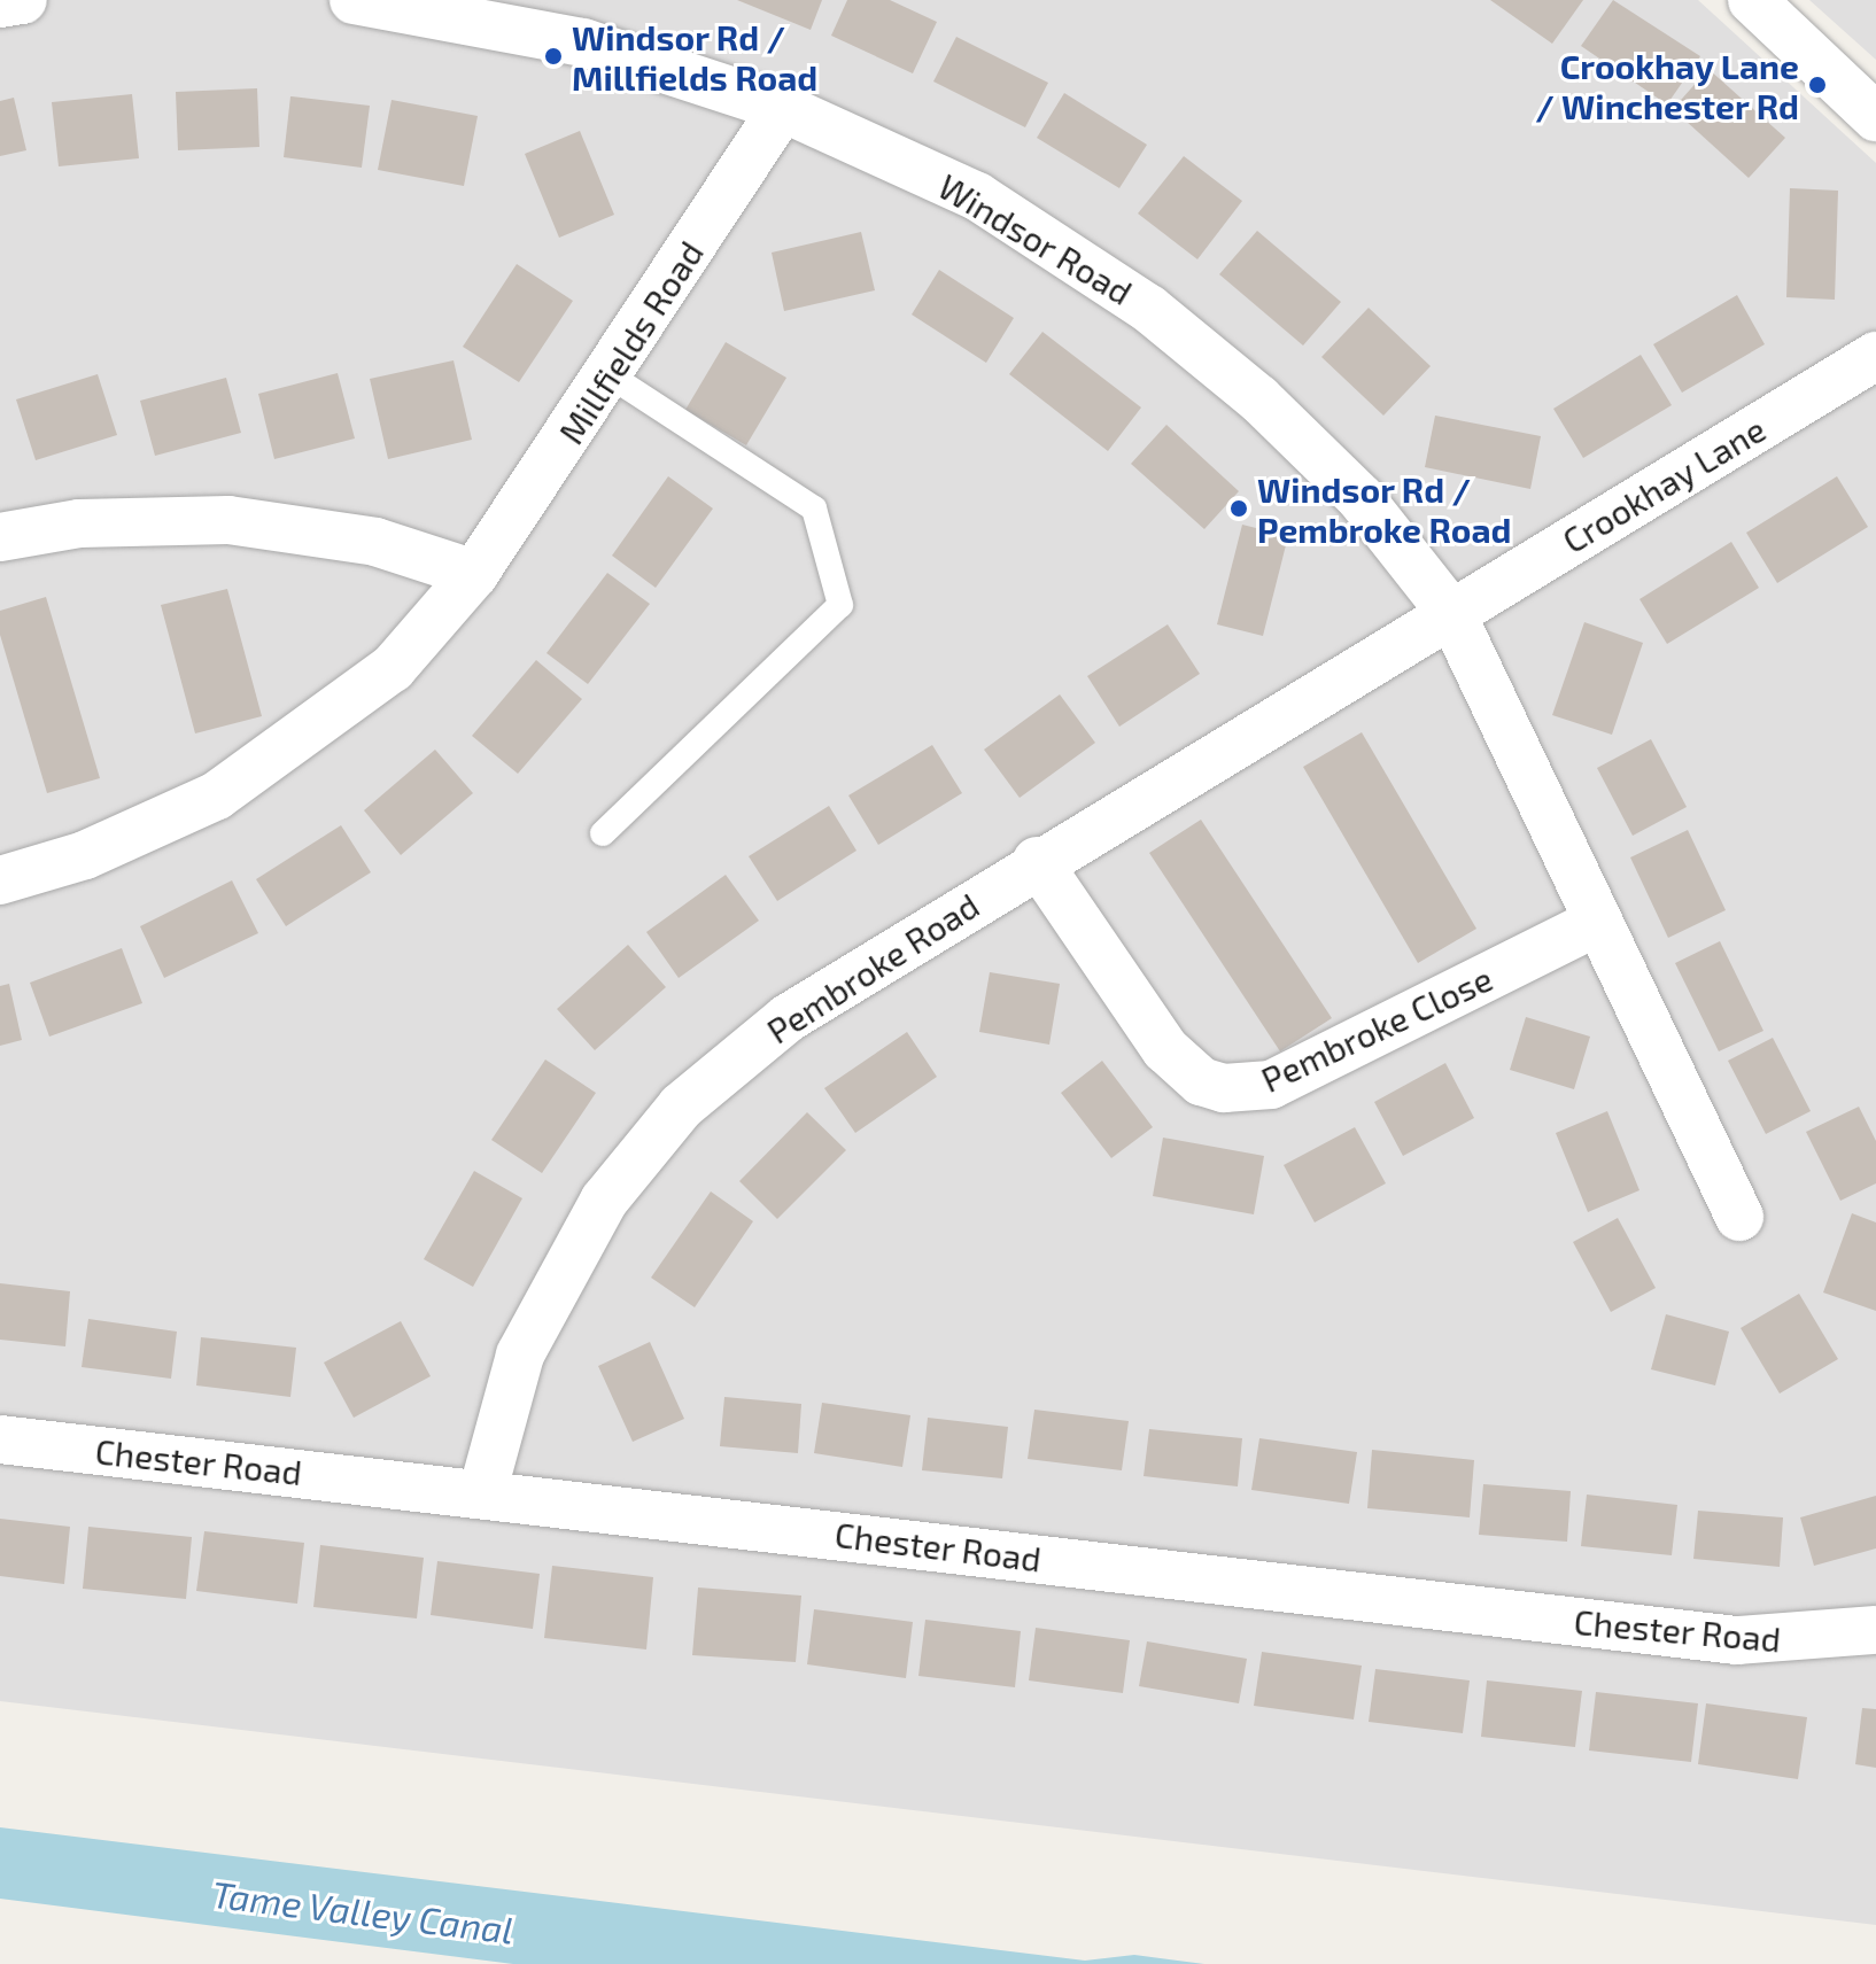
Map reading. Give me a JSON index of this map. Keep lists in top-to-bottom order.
{
  "streets": {
    "street": [
      "Windsor Road",
      "Millfields Road",
      "Crookhay Lane",
      "Pembroke Road",
      "Pembroke Close",
      "Chester Road"
    ]
  },
  "crossings": [
    ["Windsor Road", "Millfields Road"],
    ["Windsor Road", "Crookhay Lane"],
    ["Windsor Road", "Pembroke Road"],
    ["Crookhay Lane", "Pembroke Road"],
    ["Pembroke Road", "Pembroke Close"],
    ["Pembroke Road", "Chester Road"]
  ],
  "water": ["Tame Valley Canal"],
  "places": ["Windsor Rd / Millfields Road", "Crookhay Lane / Winchester Rd", "Windsor Rd / Pembroke Road"]
}
